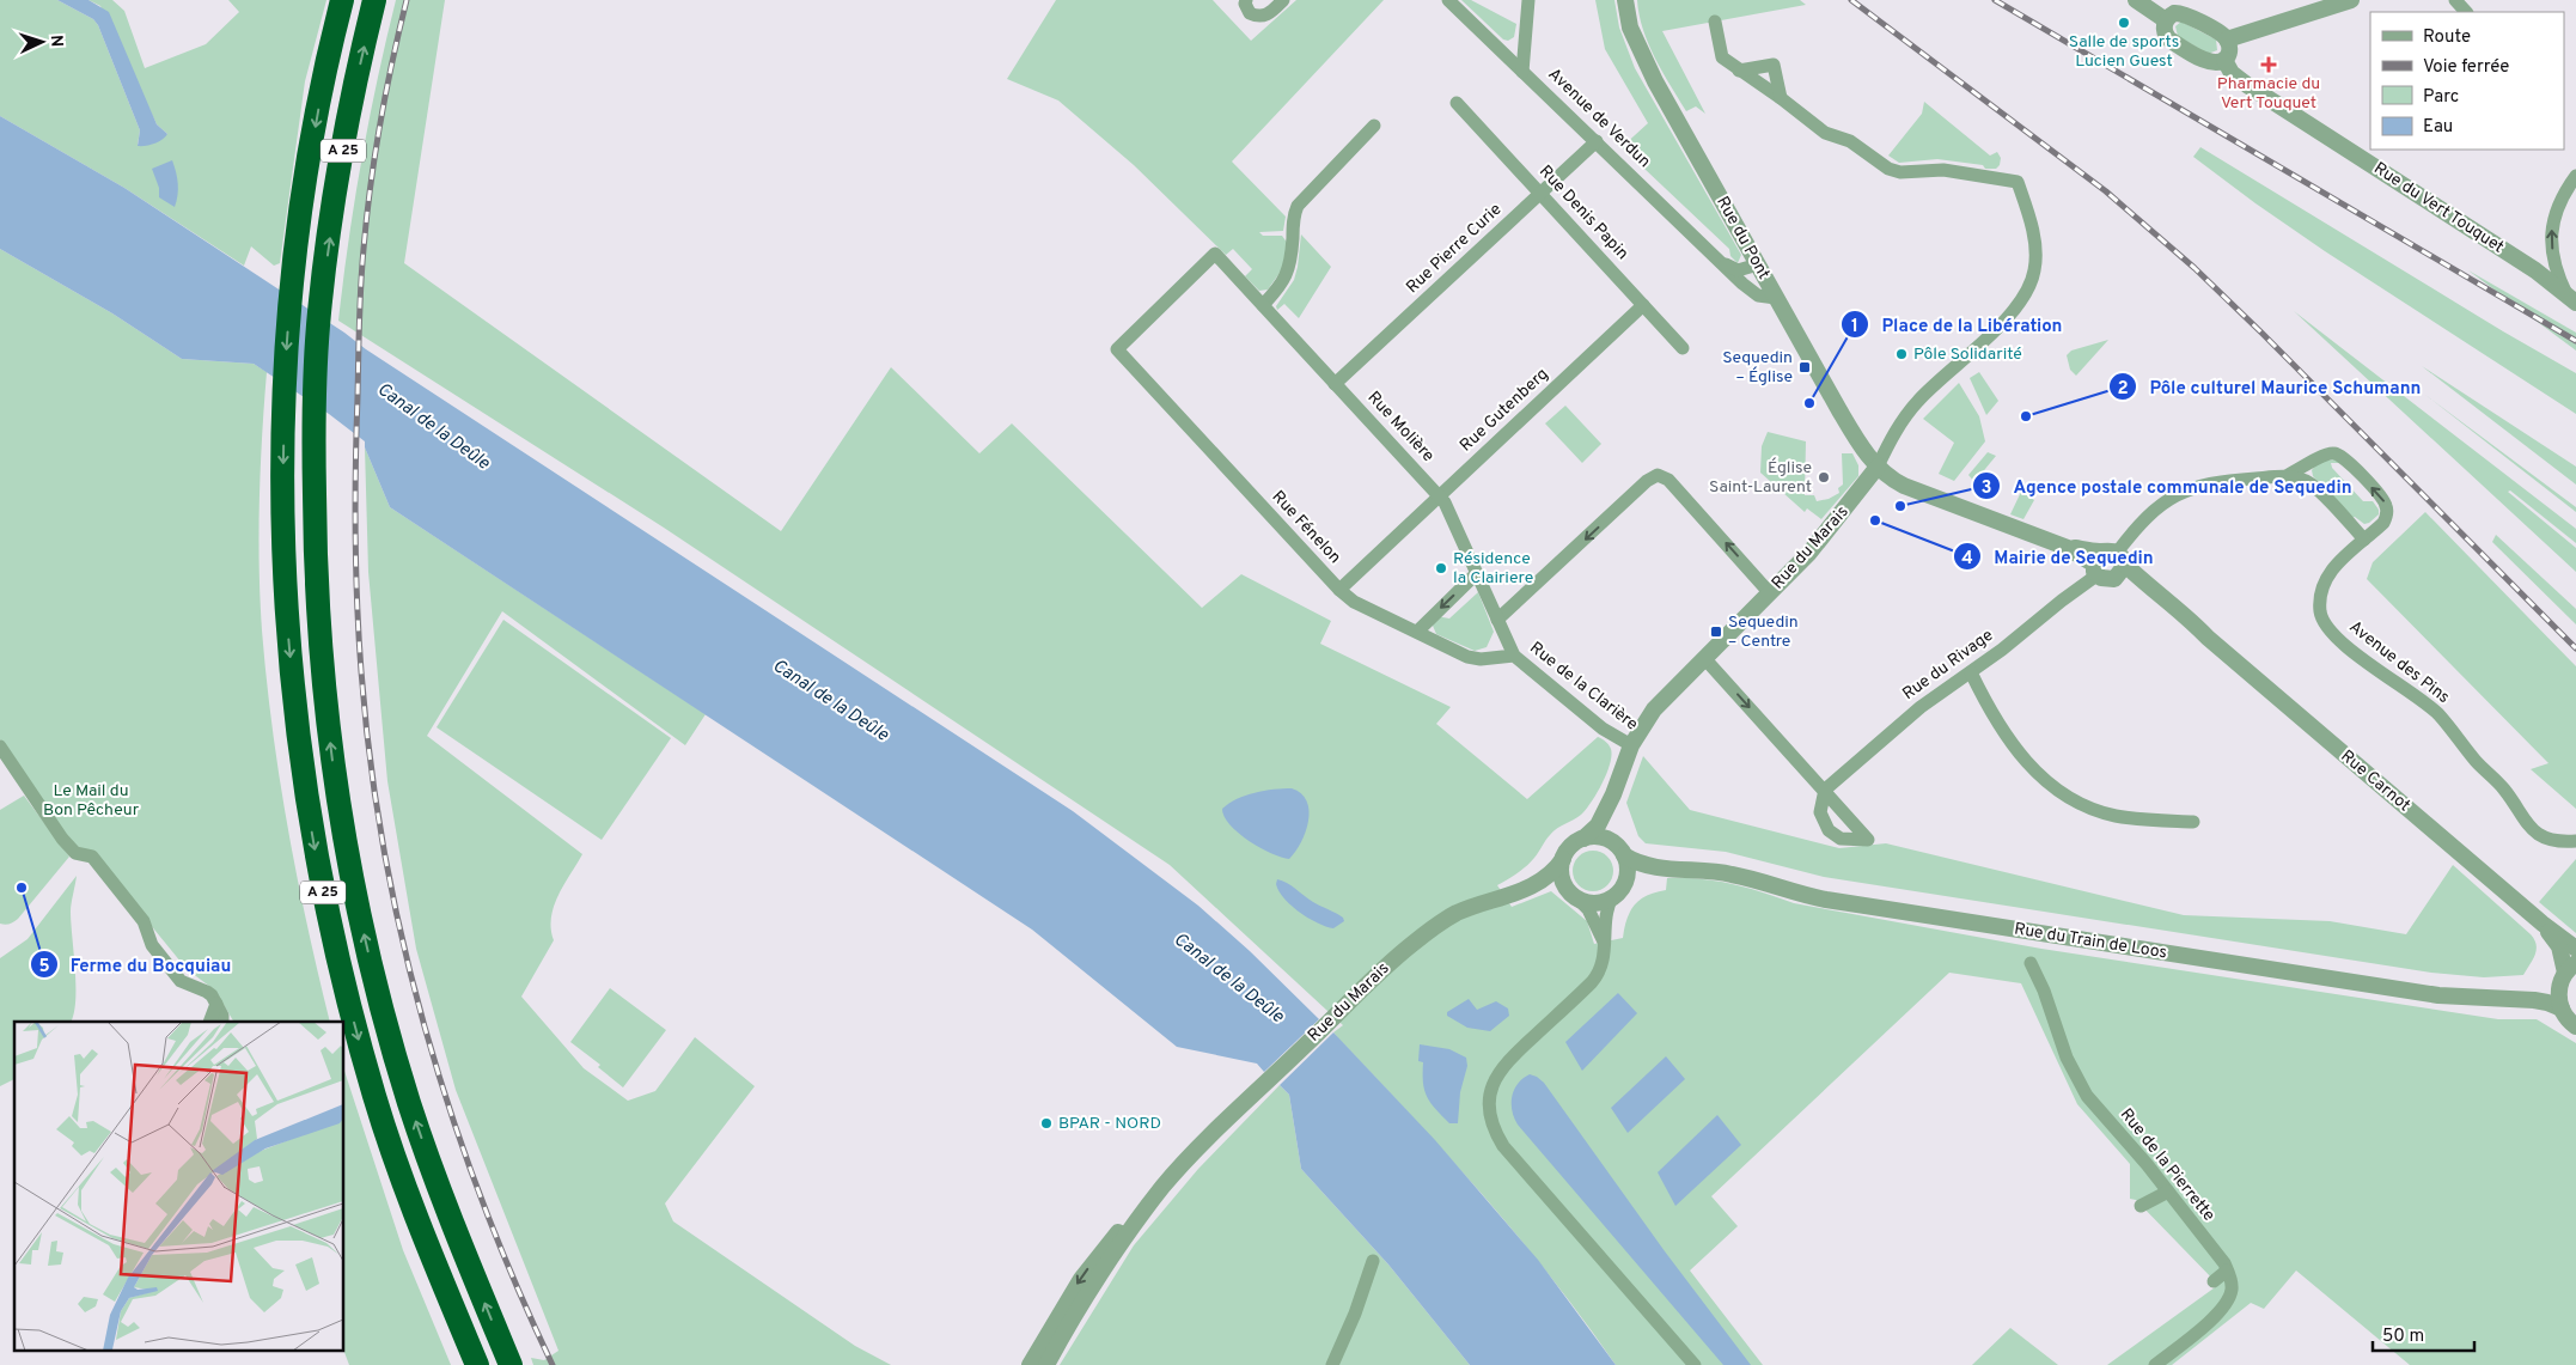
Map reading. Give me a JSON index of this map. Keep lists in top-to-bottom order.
{
  "streets": {
    "highway": ["A 25"],
    "street": [
      "Avenue de Verdun",
      "Rue du Vert Touquet",
      "Rue Denis Papin",
      "Rue du Pont",
      "Rue Pierre Curie",
      "Rue Gutenberg",
      "Rue Molière",
      "Rue Fénelon",
      "Rue du Marais",
      "Avenue des Pins",
      "Rue du Rivage",
      "Rue de la Clarière",
      "Rue Carnot",
      "Rue du Train de Loos",
      "Rue de la Pierrette"
    ]
  },
  "crossings": [
    ["Avenue de Verdun", "Rue du Pont"],
    ["Avenue de Verdun", "Rue Pierre Curie"],
    ["Rue Denis Papin", "Rue Pierre Curie"],
    ["Rue Denis Papin", "Rue Gutenberg"],
    ["Rue du Pont", "Rue du Marais"],
    ["Rue Pierre Curie", "Rue Molière"],
    ["Rue Gutenberg", "Rue Molière"],
    ["Rue Gutenberg", "Rue Fénelon"],
    ["Rue Molière", "Rue Fénelon"],
    ["Rue Molière", "Rue de la Clarière"],
    ["Rue Fénelon", "Rue de la Clarière"],
    ["Rue du Marais", "Rue du Rivage"],
    ["Rue du Marais", "Rue de la Clarière"],
    ["Rue du Marais", "Rue du Train de Loos"],
    ["Rue du Rivage", "Rue Carnot"],
    ["Rue Carnot", "Rue du Train de Loos"]
  ],
  "water": ["Canal de la Deûle"],
  "parks": ["Le Mail du Bon Pêcheur"],
  "places": {
    "other": [
      "Salle de sports Lucien Guest",
      "Pôle Solidarité",
      "Place de la Libération",
      "Pôle culturel Maurice Schumann",
      "Église Saint-Laurent",
      "Agence postale communale de Sequedin",
      "Mairie de Sequedin",
      "Résidence la Clairiere",
      "Ferme du Bocquiau",
      "BPAR - NORD"
    ],
    "health": ["Pharmacie du Vert Touquet"],
    "transit": ["Sequedin – Église", "Sequedin – Centre"]
  },
  "legend": [
    "Route",
    "Voie ferrée",
    "Parc",
    "Eau"
  ],
  "scale_bar": "50 m",
  "north": "right"
}
